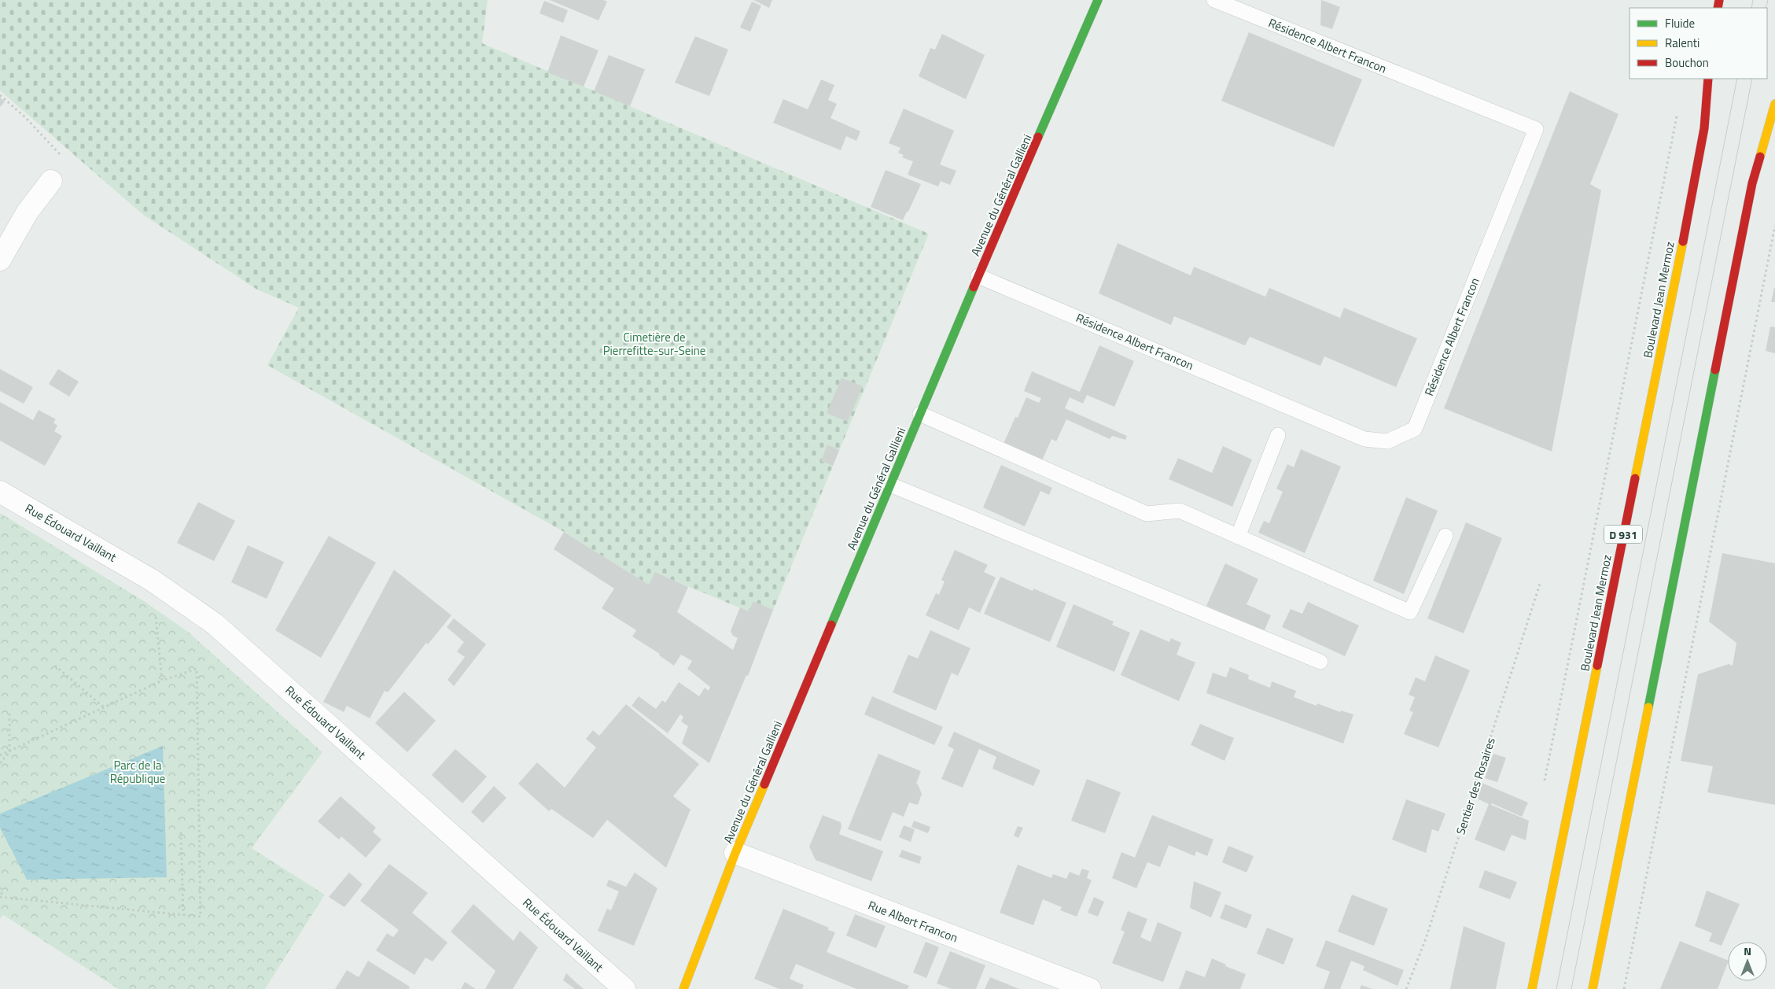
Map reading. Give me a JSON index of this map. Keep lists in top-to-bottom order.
{
  "streets": {
    "main road": ["Avenue du Général Gallieni", "Boulevard Jean Mermoz", "D 931"],
    "street": ["Rue Édouard Vaillant", "Rue Albert Francon"],
    "lane": ["Résidence Albert Francon"],
    "path": ["Sentier des Rosaires"]
  },
  "crossings": [
    ["Résidence Albert Francon", "Avenue du Général Gallieni"],
    ["Avenue du Général Gallieni", "Rue Albert Francon"]
  ],
  "parks": ["Cimetière de Pierrefitte-sur-Seine", "Parc de la République"],
  "legend": ["Fluide", "Ralenti", "Bouchon"],
  "north": "top"
}
